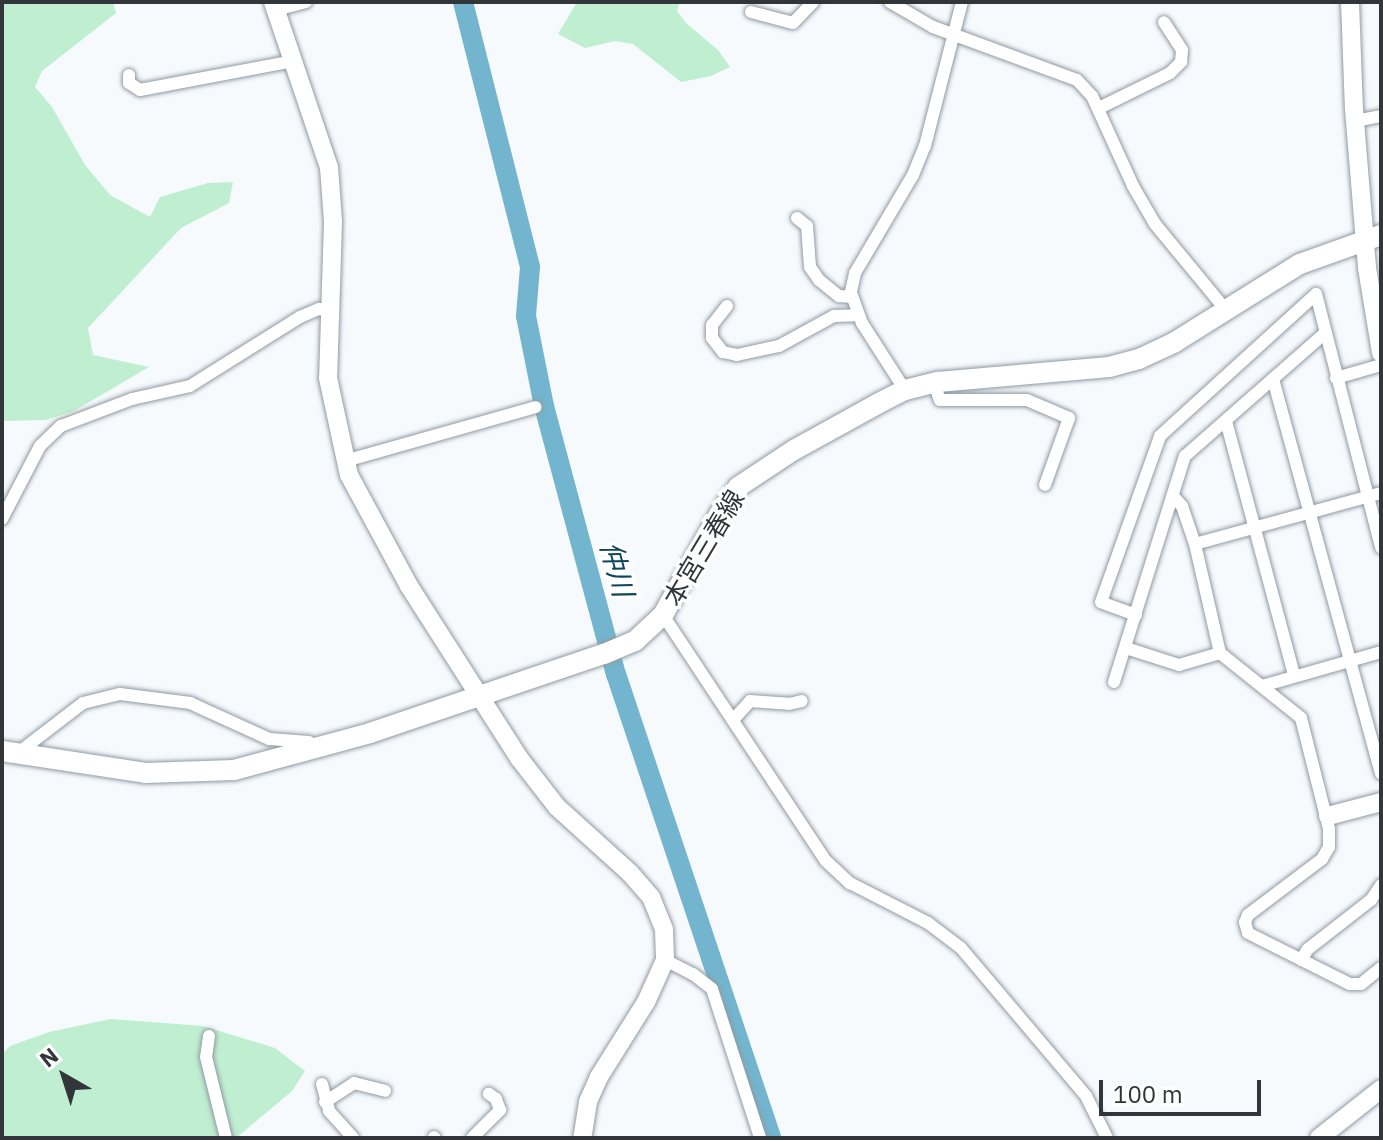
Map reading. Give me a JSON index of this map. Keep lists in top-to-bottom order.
{
  "streets": {
    "main road": ["本宮三春線"]
  },
  "water": ["仲川"],
  "scale_bar": "100 m",
  "north": "top left"
}
